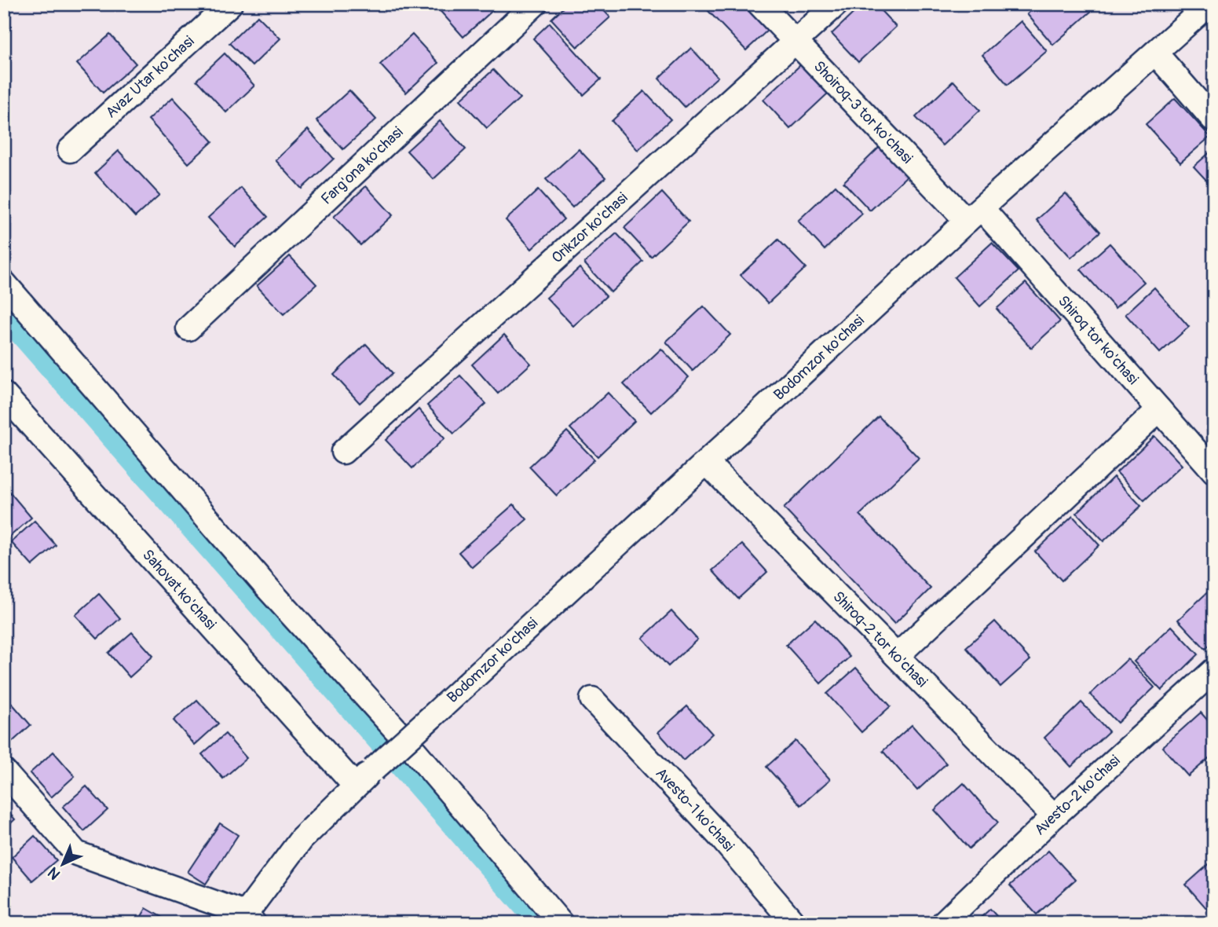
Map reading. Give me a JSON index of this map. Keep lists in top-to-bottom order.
{
  "streets": {
    "street": [
      "Avaz Utar ko'chasi",
      "Shoiroq-3 tor ko'chasi",
      "Farg'ona ko'chasi",
      "Orikzor ko'chasi",
      "Shiroq tor ko'chasi",
      "Bodomzor ko'chasi",
      "Sahovat ko'chasi",
      "Shiroq-2 tor ko'chasi",
      "Avesto-2 ko'chasi",
      "Avesto-1 ko'chasi"
    ]
  },
  "crossings": [
    ["Shoiroq-3 tor ko'chasi", "Orikzor ko'chasi"],
    ["Shoiroq-3 tor ko'chasi", "Shiroq tor ko'chasi"],
    ["Shoiroq-3 tor ko'chasi", "Bodomzor ko'chasi"],
    ["Shiroq tor ko'chasi", "Bodomzor ko'chasi"],
    ["Bodomzor ko'chasi", "Sahovat ko'chasi"],
    ["Bodomzor ko'chasi", "Shiroq-2 tor ko'chasi"],
    ["Shiroq-2 tor ko'chasi", "Avesto-2 ko'chasi"]
  ],
  "north": "bottom left"
}
